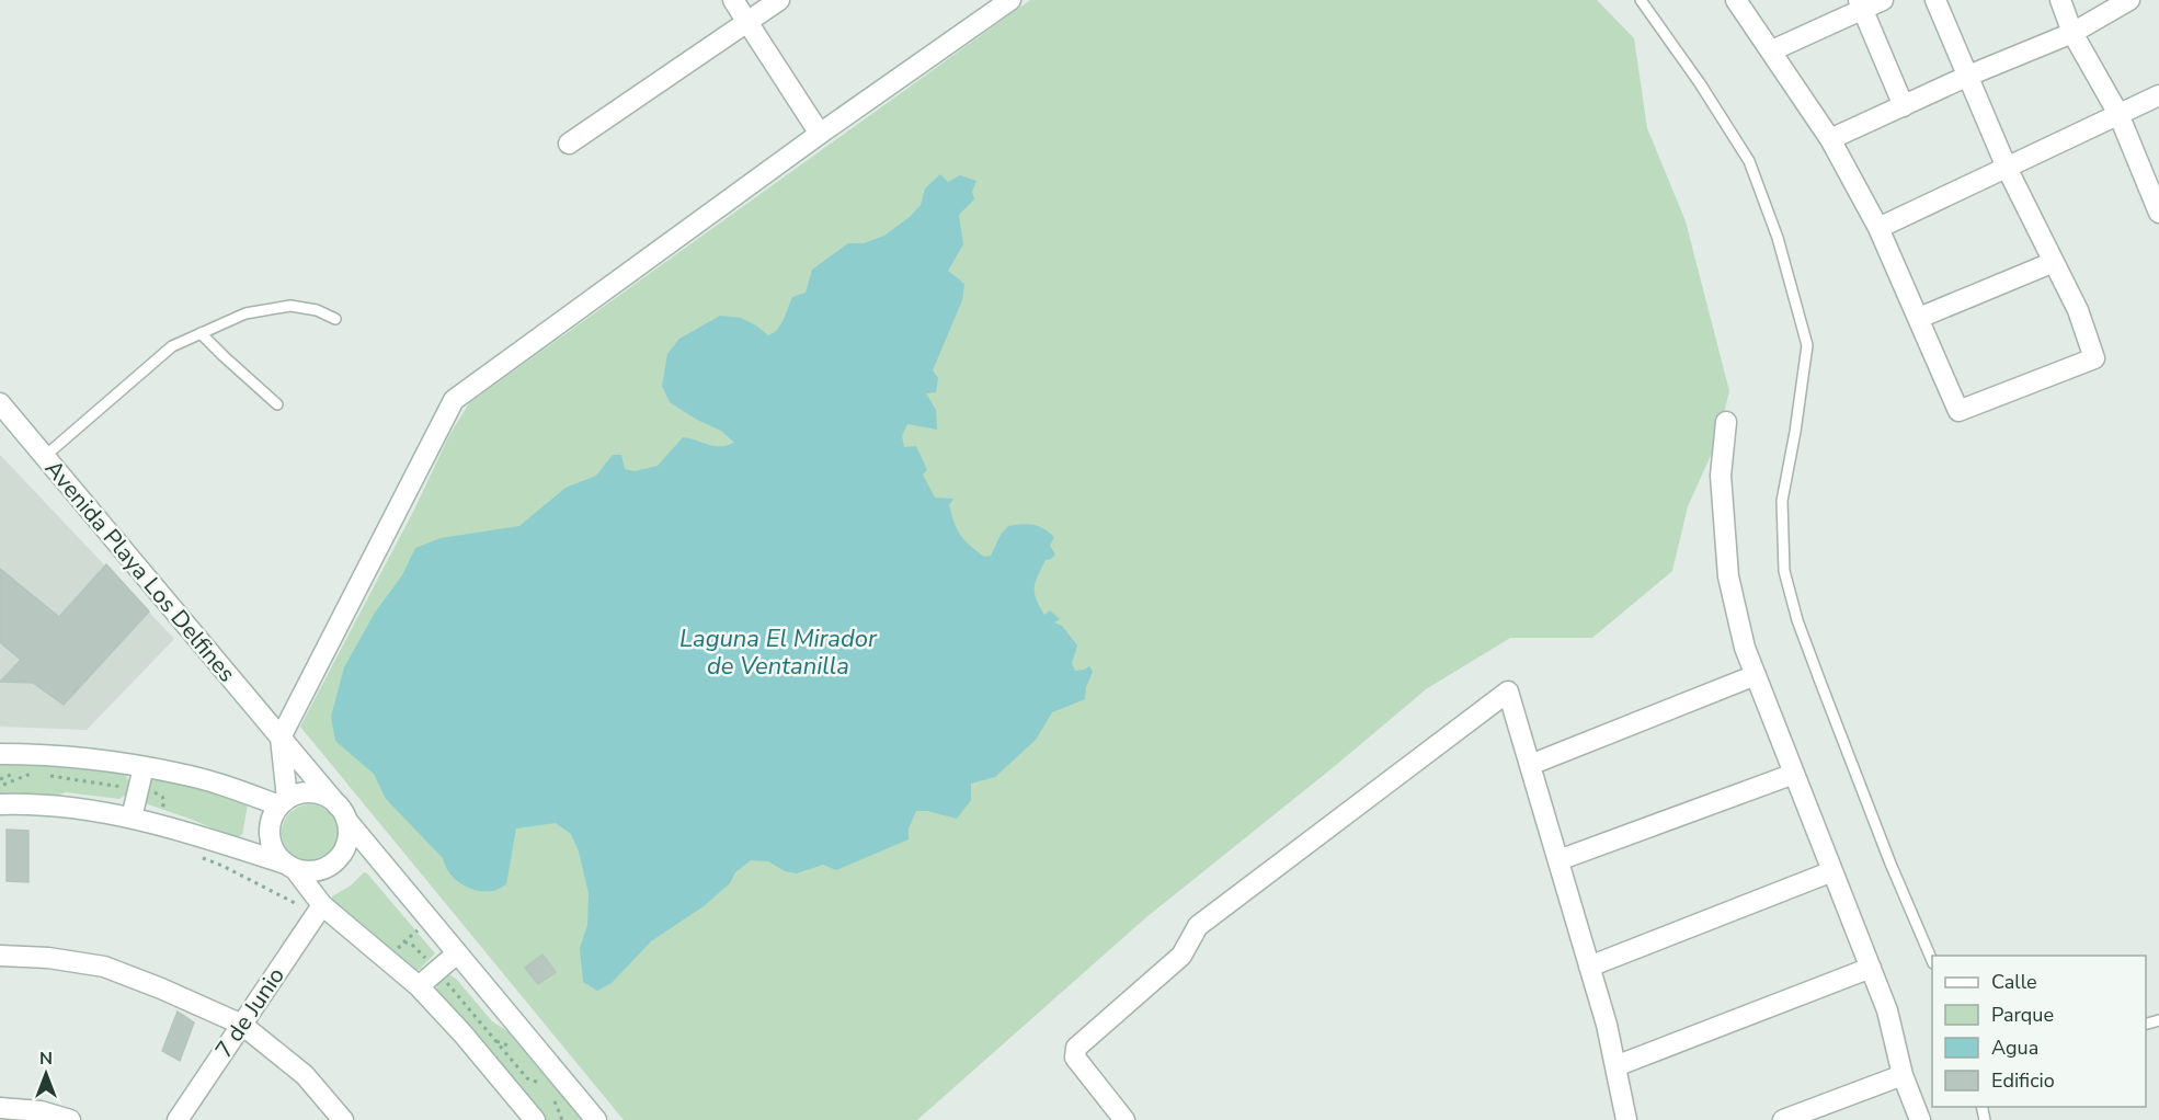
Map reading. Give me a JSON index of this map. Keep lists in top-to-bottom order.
{
  "streets": {
    "street": ["Avenida Playa Los Delfines", "7 de Junio"]
  },
  "water": ["Laguna El Mirador de Ventanilla"],
  "legend": [
    "Calle",
    "Parque",
    "Agua",
    "Edificio"
  ],
  "north": "top"
}
